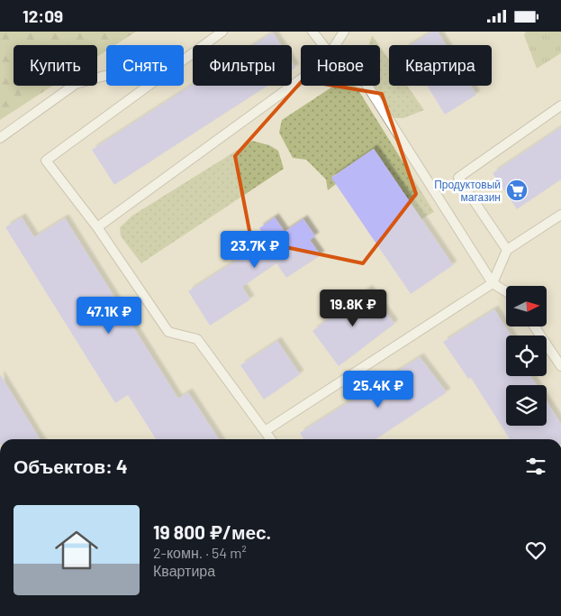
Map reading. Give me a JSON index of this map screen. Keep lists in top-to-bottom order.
{
  "places": {
    "supermarket": ["Продуктовый магазин"]
  },
  "north": "right",
  "page": {
    "status": "12:09",
    "chip": [
      "Купить",
      "Снять",
      "Фильтры",
      "Новое",
      "Квартира"
    ],
    "price": [
      "23.7K ₽",
      "19.8K ₽",
      "47.1K ₽",
      "25.4K ₽"
    ],
    "heading": "Объектов: 4",
    "list": [
      {
        "name": "19 800 ₽/мес.",
        "note": "2-комн. · 54 m² · Квартира"
      }
    ]
  }
}
